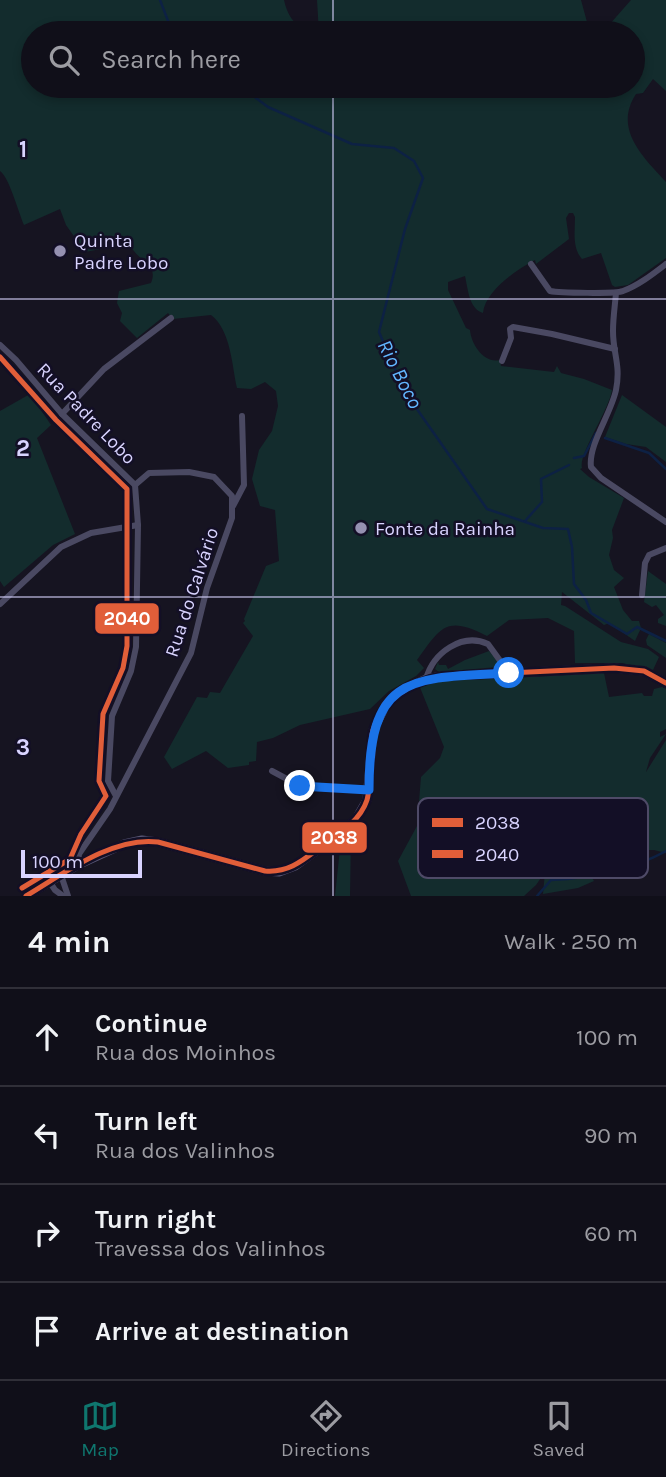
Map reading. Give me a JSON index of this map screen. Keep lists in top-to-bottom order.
{
  "streets": {
    "street": ["Rua Padre Lobo", "Rua do Calvário"]
  },
  "crossings": [
    ["Rua Padre Lobo", "Rua do Calvário"]
  ],
  "water": ["Rio Boco"],
  "places": ["Quinta Padre Lobo", "Fonte da Rainha"],
  "lines": ["transit line 2040", "transit line 2038"],
  "legend": ["2038", "2040"],
  "scale_bar": "100 m",
  "page": {
    "search": "Search here",
    "scale": "100 m",
    "heading": ["4 min", "Walk · 250 m"],
    "list": [
      ["Continue", "Rua dos Moinhos", "100 m"],
      ["Turn left", "Rua dos Valinhos", "90 m"],
      ["Turn right", "Travessa dos Valinhos", "60 m"],
      "Arrive at destination"
    ],
    "nav": ["Map", "Directions", "Saved"]
  },
  "grid": {
    "rows": ["1", "2", "3"]
  }
}
